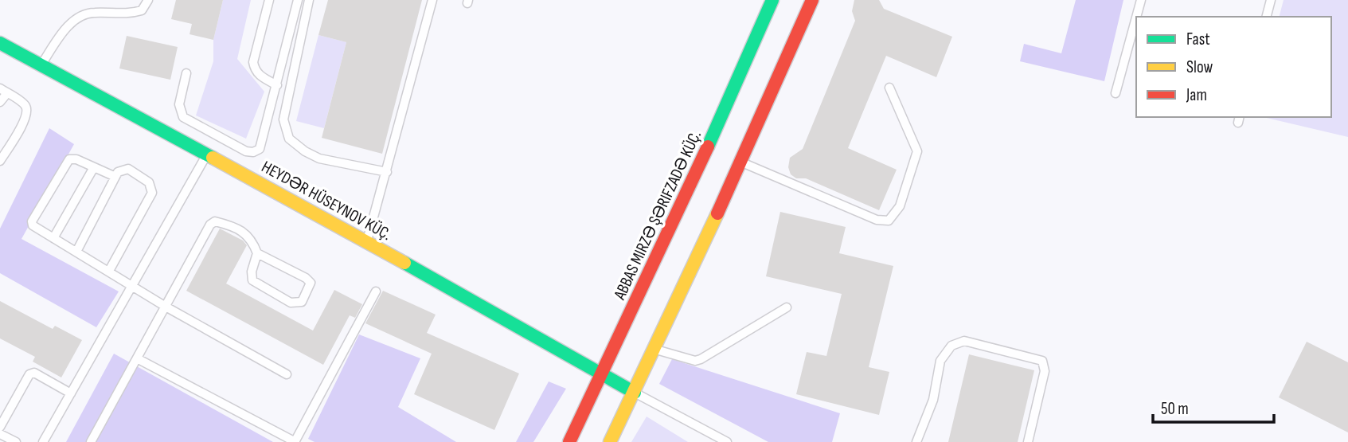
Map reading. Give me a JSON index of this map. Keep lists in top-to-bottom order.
{
  "streets": {
    "main road": ["HEYDƏR HÜSEYNOV KÜÇ.", "ABBAS MIRZƏ ŞƏRIFZADƏ KÜÇ."]
  },
  "crossings": [
    ["HEYDƏR HÜSEYNOV KÜÇ.", "ABBAS MIRZƏ ŞƏRIFZADƏ KÜÇ."]
  ],
  "legend": ["Fast", "Slow", "Jam"],
  "scale_bar": "50 m"
}
